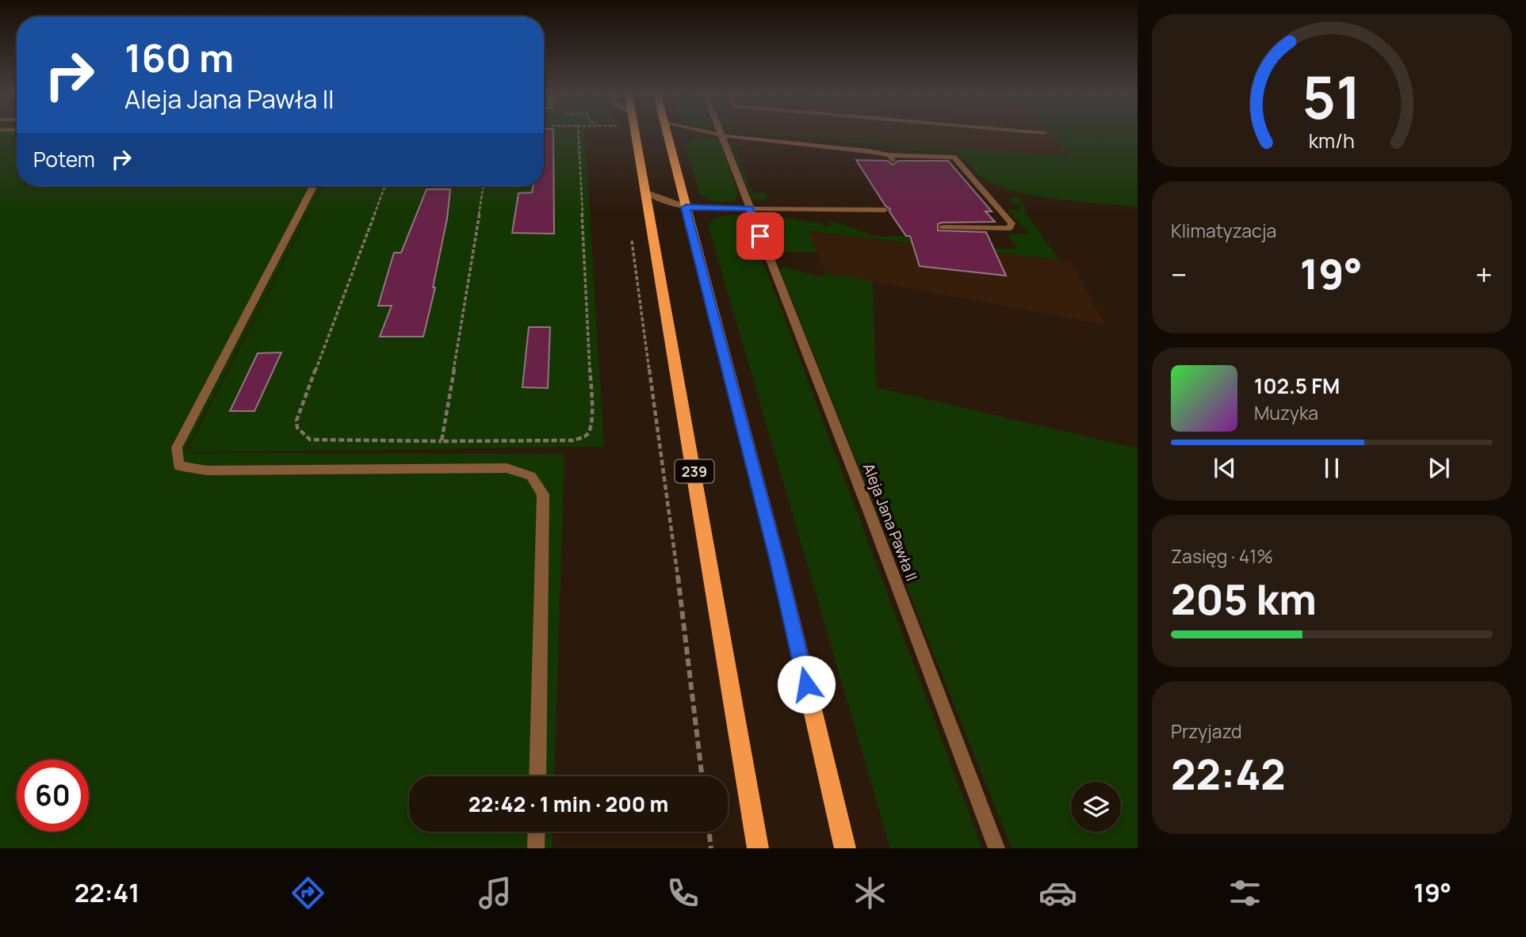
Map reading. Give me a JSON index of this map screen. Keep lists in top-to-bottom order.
{
  "streets": {
    "main road": ["239"],
    "street": ["Aleja Jana Pawła II"]
  },
  "page": {
    "turn": ["160 m", "Aleja Jana Pawła II"],
    "then": "Potem",
    "tile": [
      "Klimatyzacja",
      ["Zasięg · 41%", "205 km"],
      ["Przyjazd", "22:42"]
    ],
    "heat": ["−", "19°", "+"],
    "song": ["102.5 FM", "Muzyka"],
    "limit": "60",
    "trip": "22:42 · 1 min · 200 m",
    "tabs": ["22:41", "19°"],
    "gauge": ["51", "km/h"]
  }
}
